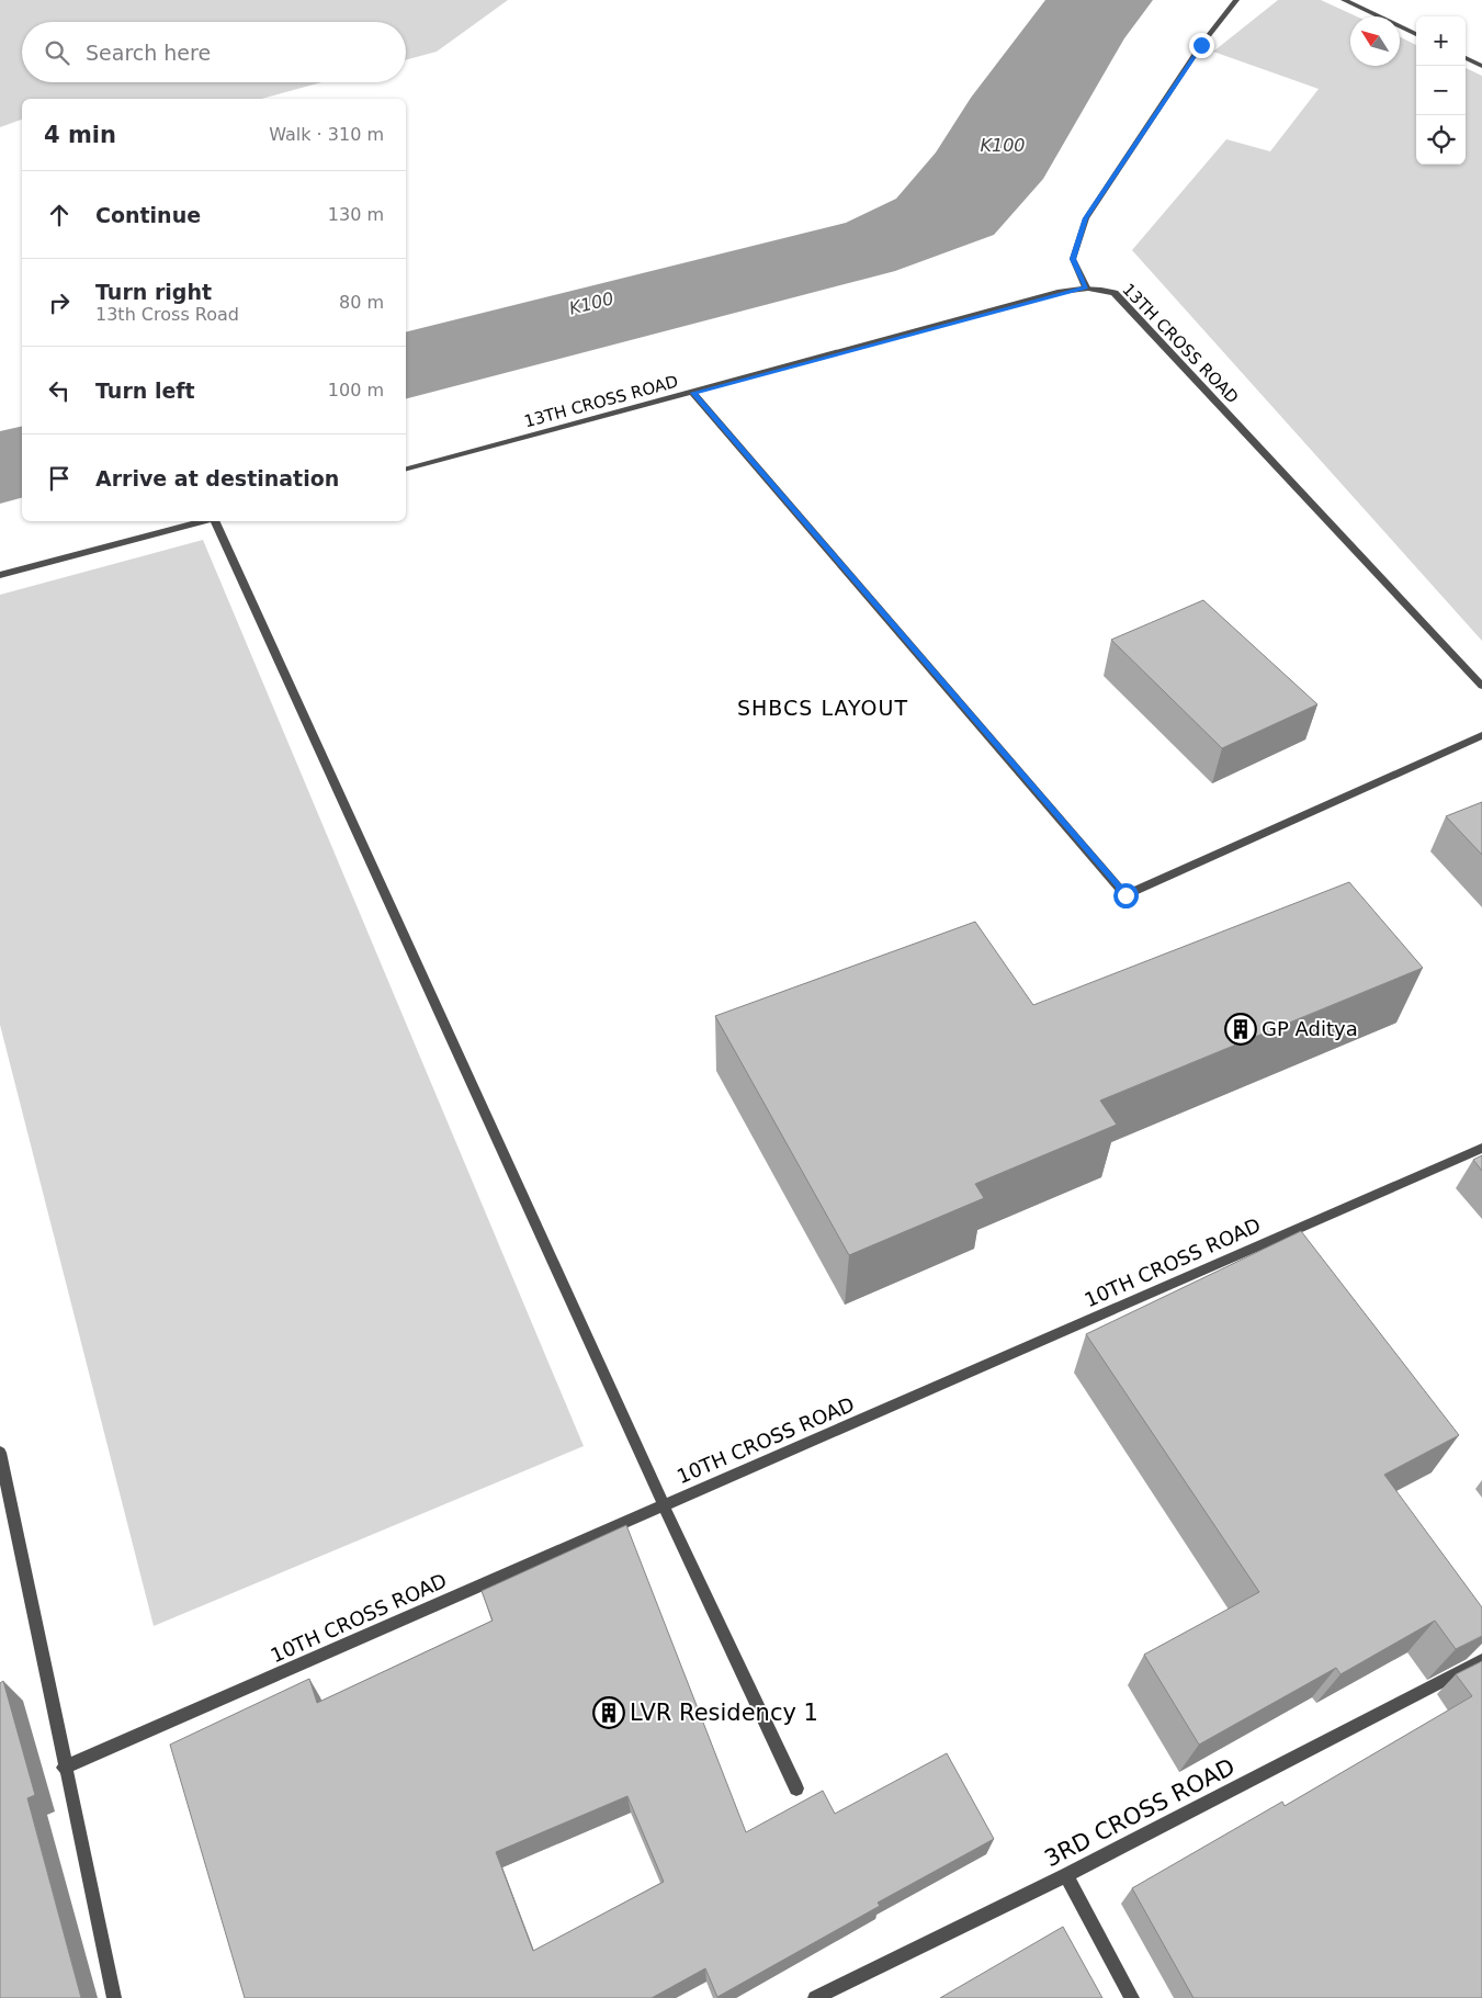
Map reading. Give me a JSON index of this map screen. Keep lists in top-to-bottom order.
{
  "streets": {
    "street": ["13TH CROSS ROAD", "10TH CROSS ROAD", "3RD CROSS ROAD"]
  },
  "districts": ["SHBCS LAYOUT"],
  "water": ["K100"],
  "places": {
    "building": ["GP Aditya", "LVR Residency 1"]
  },
  "north": "top left",
  "page": {
    "map_buttons": ["+", "−"],
    "search": "Search here",
    "heading": ["4 min", "Walk · 310 m"],
    "list": [
      ["Continue", "130 m"],
      ["Turn right", "13th Cross Road", "80 m"],
      ["Turn left", "100 m"],
      "Arrive at destination"
    ]
  }
}
